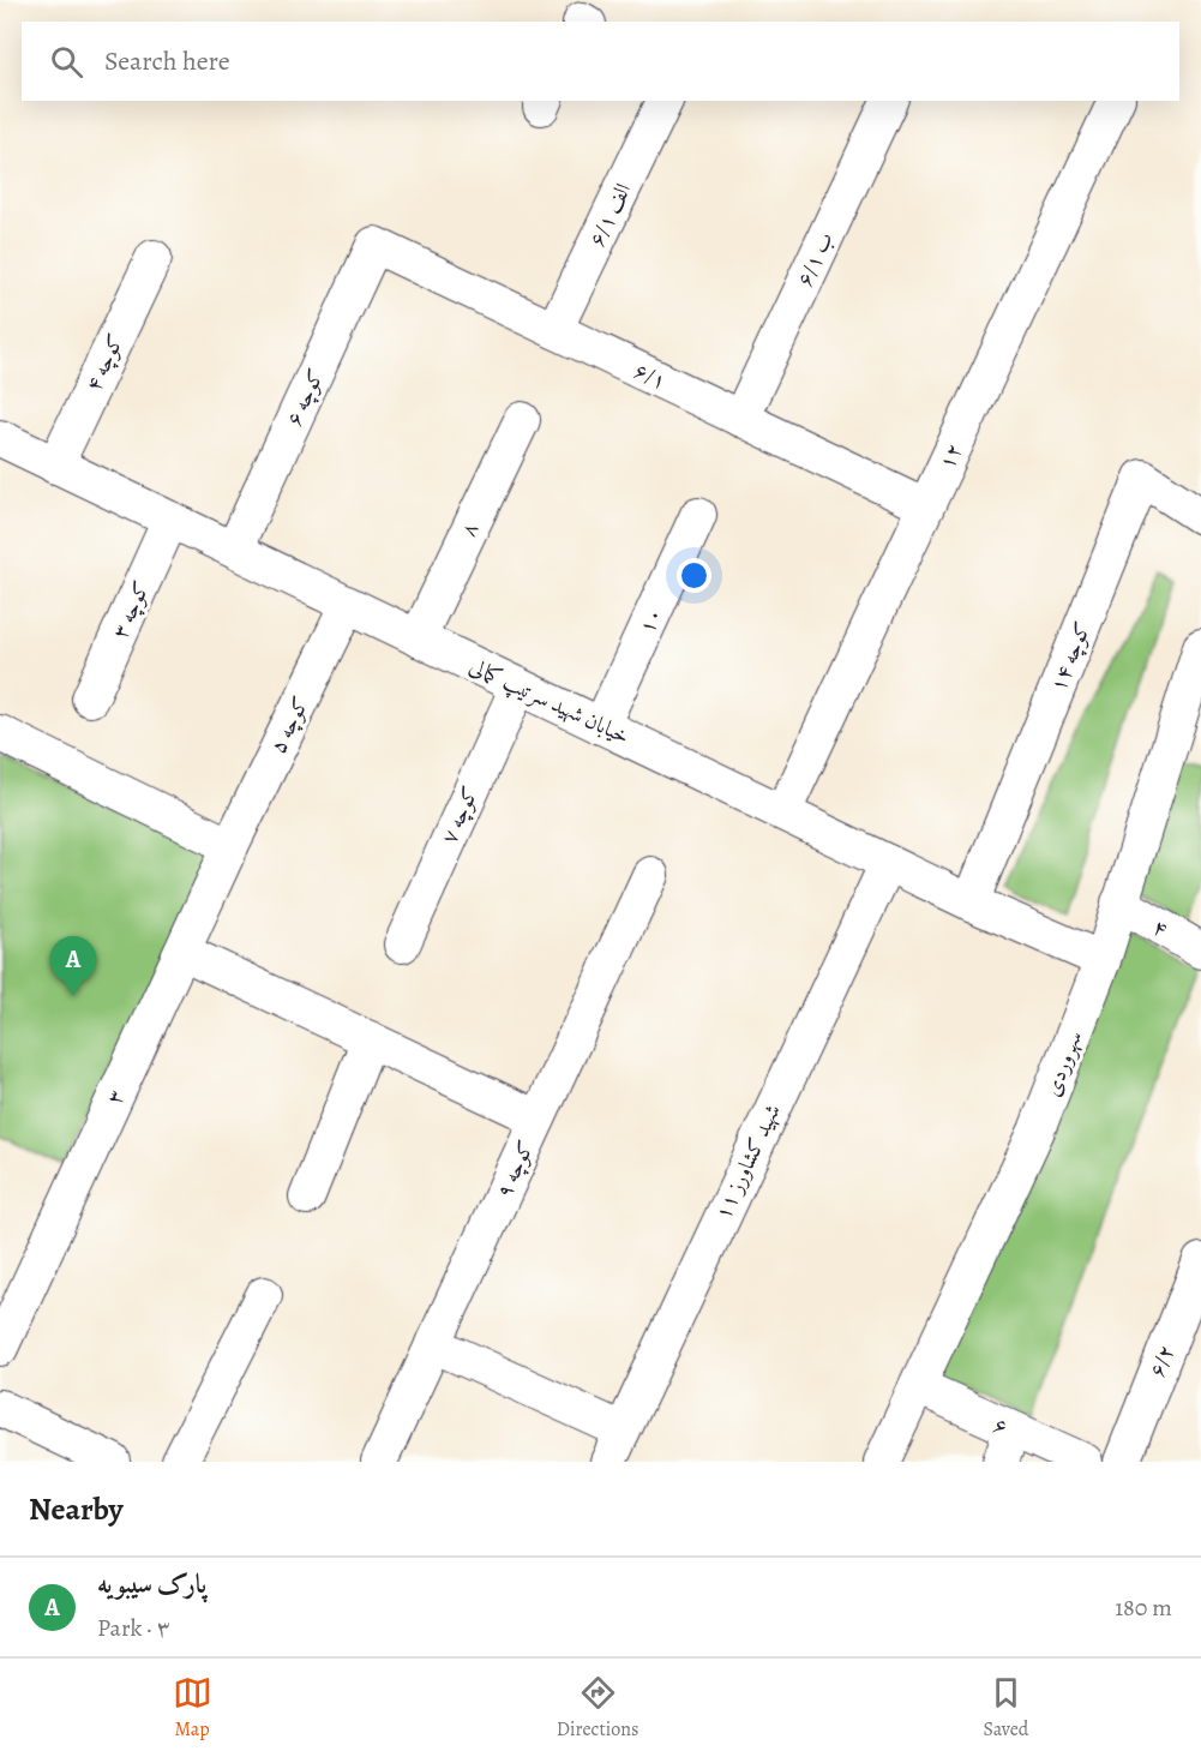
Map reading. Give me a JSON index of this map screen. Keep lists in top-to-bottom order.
{
  "streets": {
    "street": [
      "۶/۱ الف",
      "۶/۱ ب",
      "کوچه ۴",
      "۶/۱",
      "کوچه ۶",
      "۱۲",
      "۸",
      "کوچه ۳",
      "۱۰",
      "کوچه ۱۴",
      "خیابان شهید سرتیپ کمالی",
      "کوچه ۵",
      "کوچه ۷",
      "۴",
      "سهروردی",
      "۳",
      "۱۱ شهید کشاورز",
      "کوچه ۹",
      "۶/۲",
      "۶"
    ]
  },
  "crossings": [
    ["۶/۱ الف", "۶/۱"],
    ["۶/۱ ب", "۶/۱"],
    ["کوچه ۴", "خیابان شهید سرتیپ کمالی"],
    ["۶/۱", "کوچه ۶"],
    ["۶/۱", "۱۲"],
    ["کوچه ۶", "خیابان شهید سرتیپ کمالی"],
    ["۱۲", "خیابان شهید سرتیپ کمالی"],
    ["۸", "خیابان شهید سرتیپ کمالی"],
    ["کوچه ۳", "خیابان شهید سرتیپ کمالی"],
    ["۱۰", "خیابان شهید سرتیپ کمالی"],
    ["کوچه ۱۴", "خیابان شهید سرتیپ کمالی"],
    ["خیابان شهید سرتیپ کمالی", "کوچه ۵"],
    ["خیابان شهید سرتیپ کمالی", "کوچه ۷"],
    ["خیابان شهید سرتیپ کمالی", "سهروردی"],
    ["خیابان شهید سرتیپ کمالی", "۱۱ شهید کشاورز"],
    ["کوچه ۵", "۳"],
    ["۴", "سهروردی"],
    ["سهروردی", "۶"]
  ],
  "page": {
    "search": "Search here",
    "pins": "A",
    "heading": "Nearby",
    "list": [
      {
        "mark": "A",
        "name": "پارک سیبویه",
        "note": "Park · ۳",
        "value": "180 m"
      }
    ],
    "nav": ["Map", "Directions", "Saved"]
  }
}
